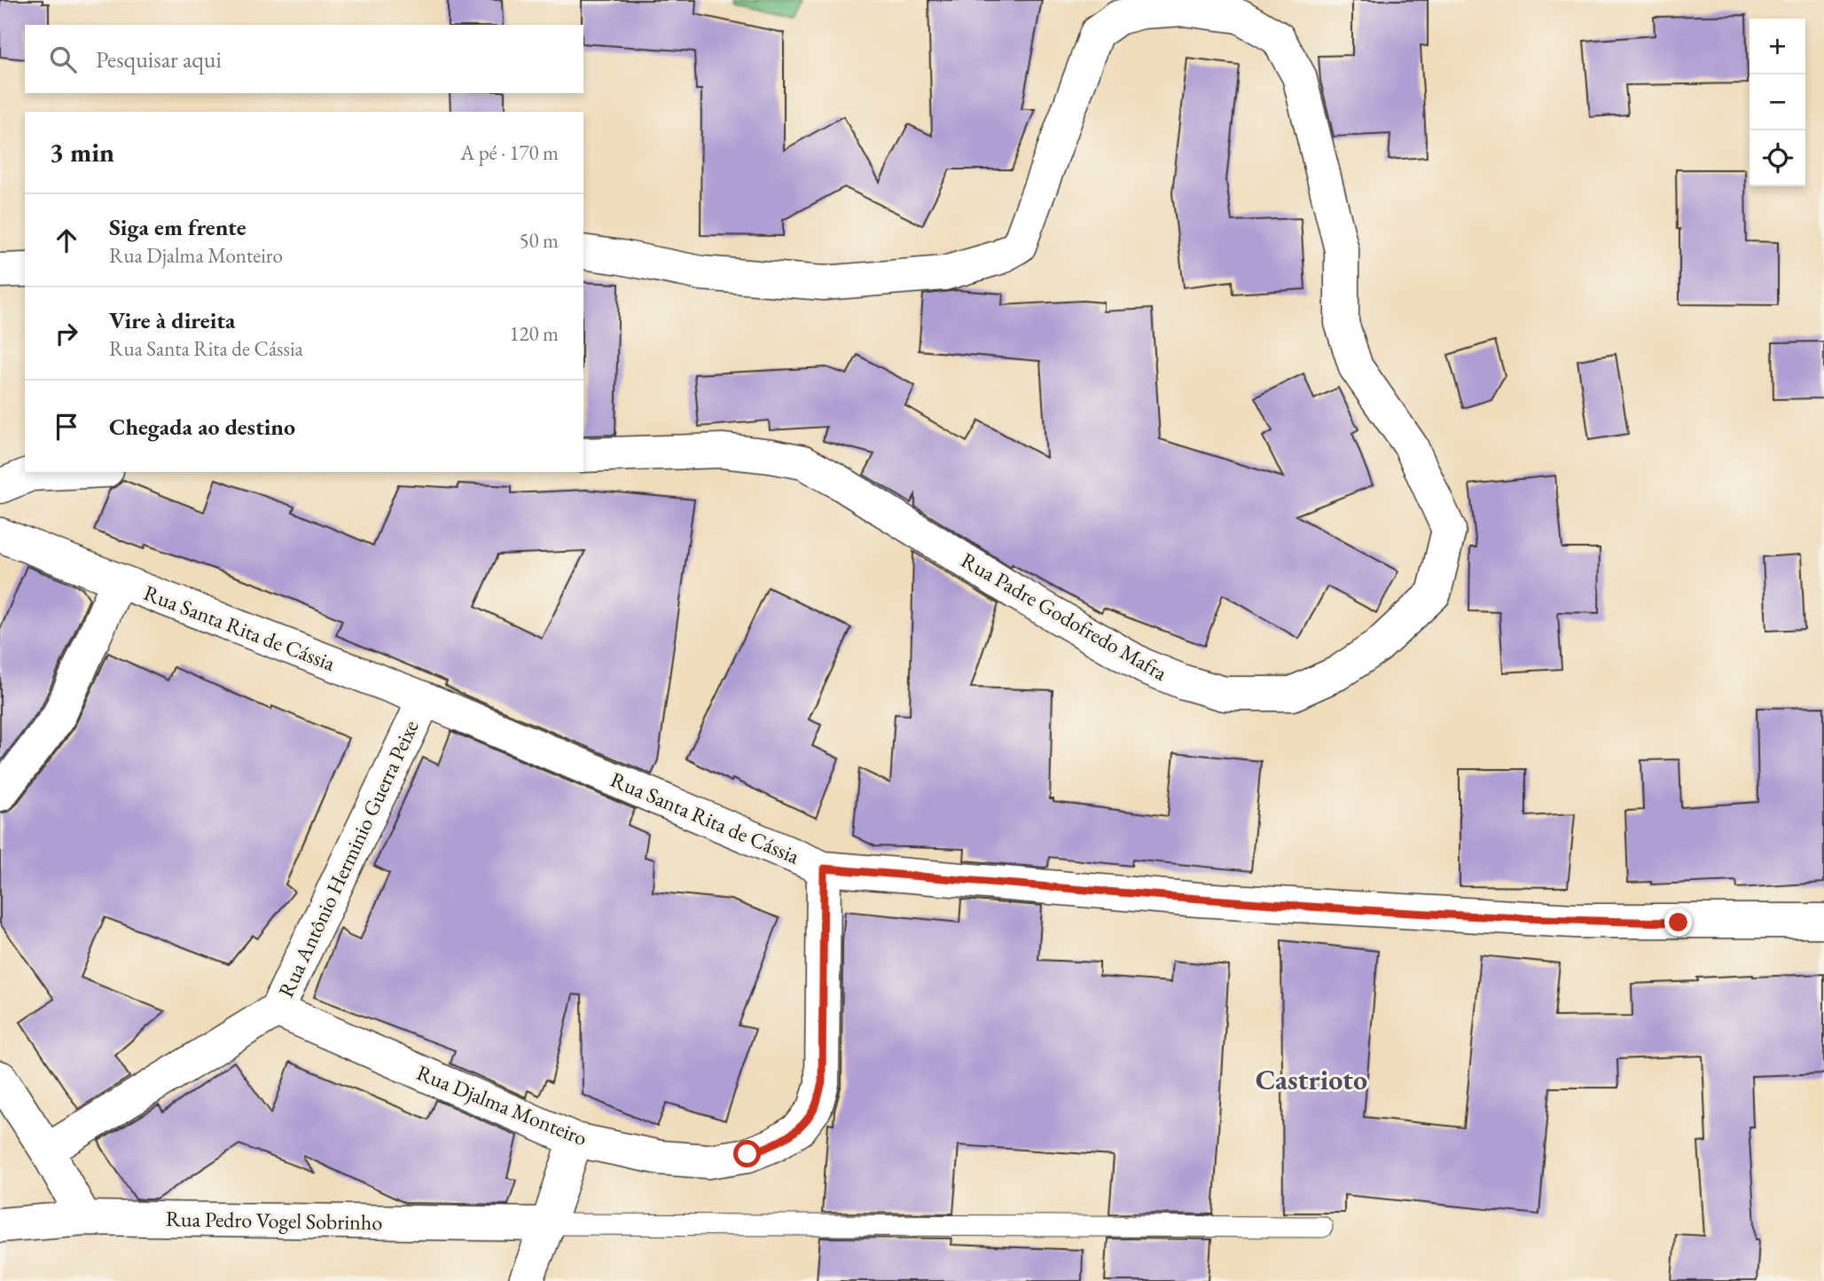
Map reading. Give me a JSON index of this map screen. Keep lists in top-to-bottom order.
{
  "streets": {
    "street": [
      "Rua Padre Godofredo Mafra",
      "Rua Santa Rita de Cássia",
      "Rua Antônio Herminio Guerra Peixe",
      "Rua Djalma Monteiro",
      "Rua Pedro Vogel Sobrinho"
    ]
  },
  "crossings": [
    ["Rua Santa Rita de Cássia", "Rua Antônio Herminio Guerra Peixe"],
    ["Rua Santa Rita de Cássia", "Rua Djalma Monteiro"],
    ["Rua Antônio Herminio Guerra Peixe", "Rua Djalma Monteiro"]
  ],
  "districts": ["Castrioto"],
  "page": {
    "map_buttons": ["+", "−"],
    "search": "Pesquisar aqui",
    "heading": ["3 min", "A pé · 170 m"],
    "list": [
      ["Siga em frente", "Rua Djalma Monteiro", "50 m"],
      ["Vire à direita", "Rua Santa Rita de Cássia", "120 m"],
      "Chegada ao destino"
    ]
  }
}
